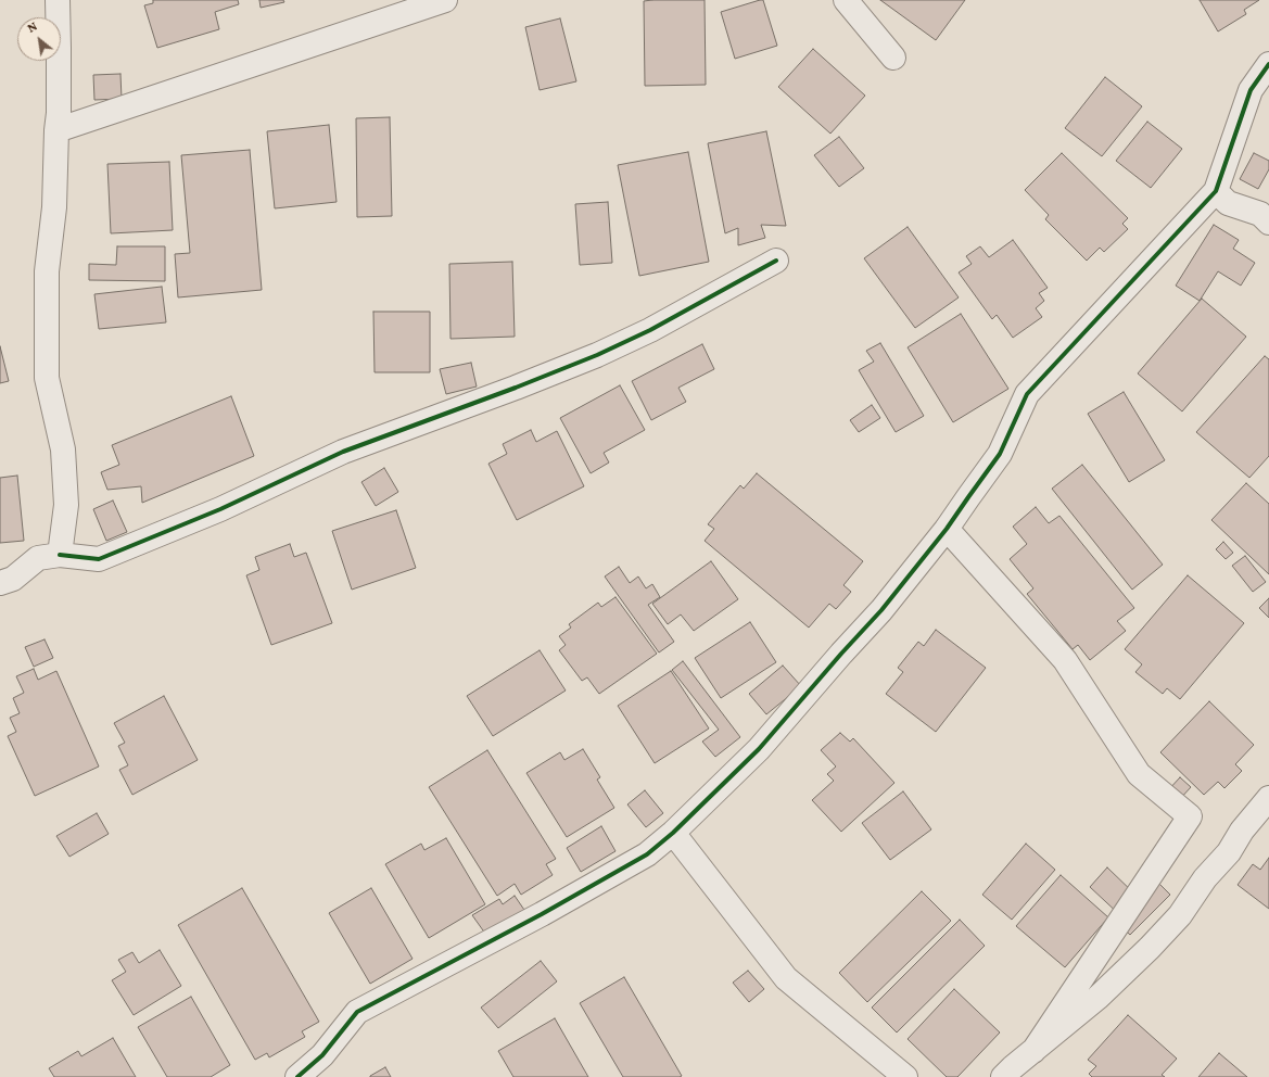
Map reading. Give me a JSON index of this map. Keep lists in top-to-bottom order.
{
  "north": "top left"
}
